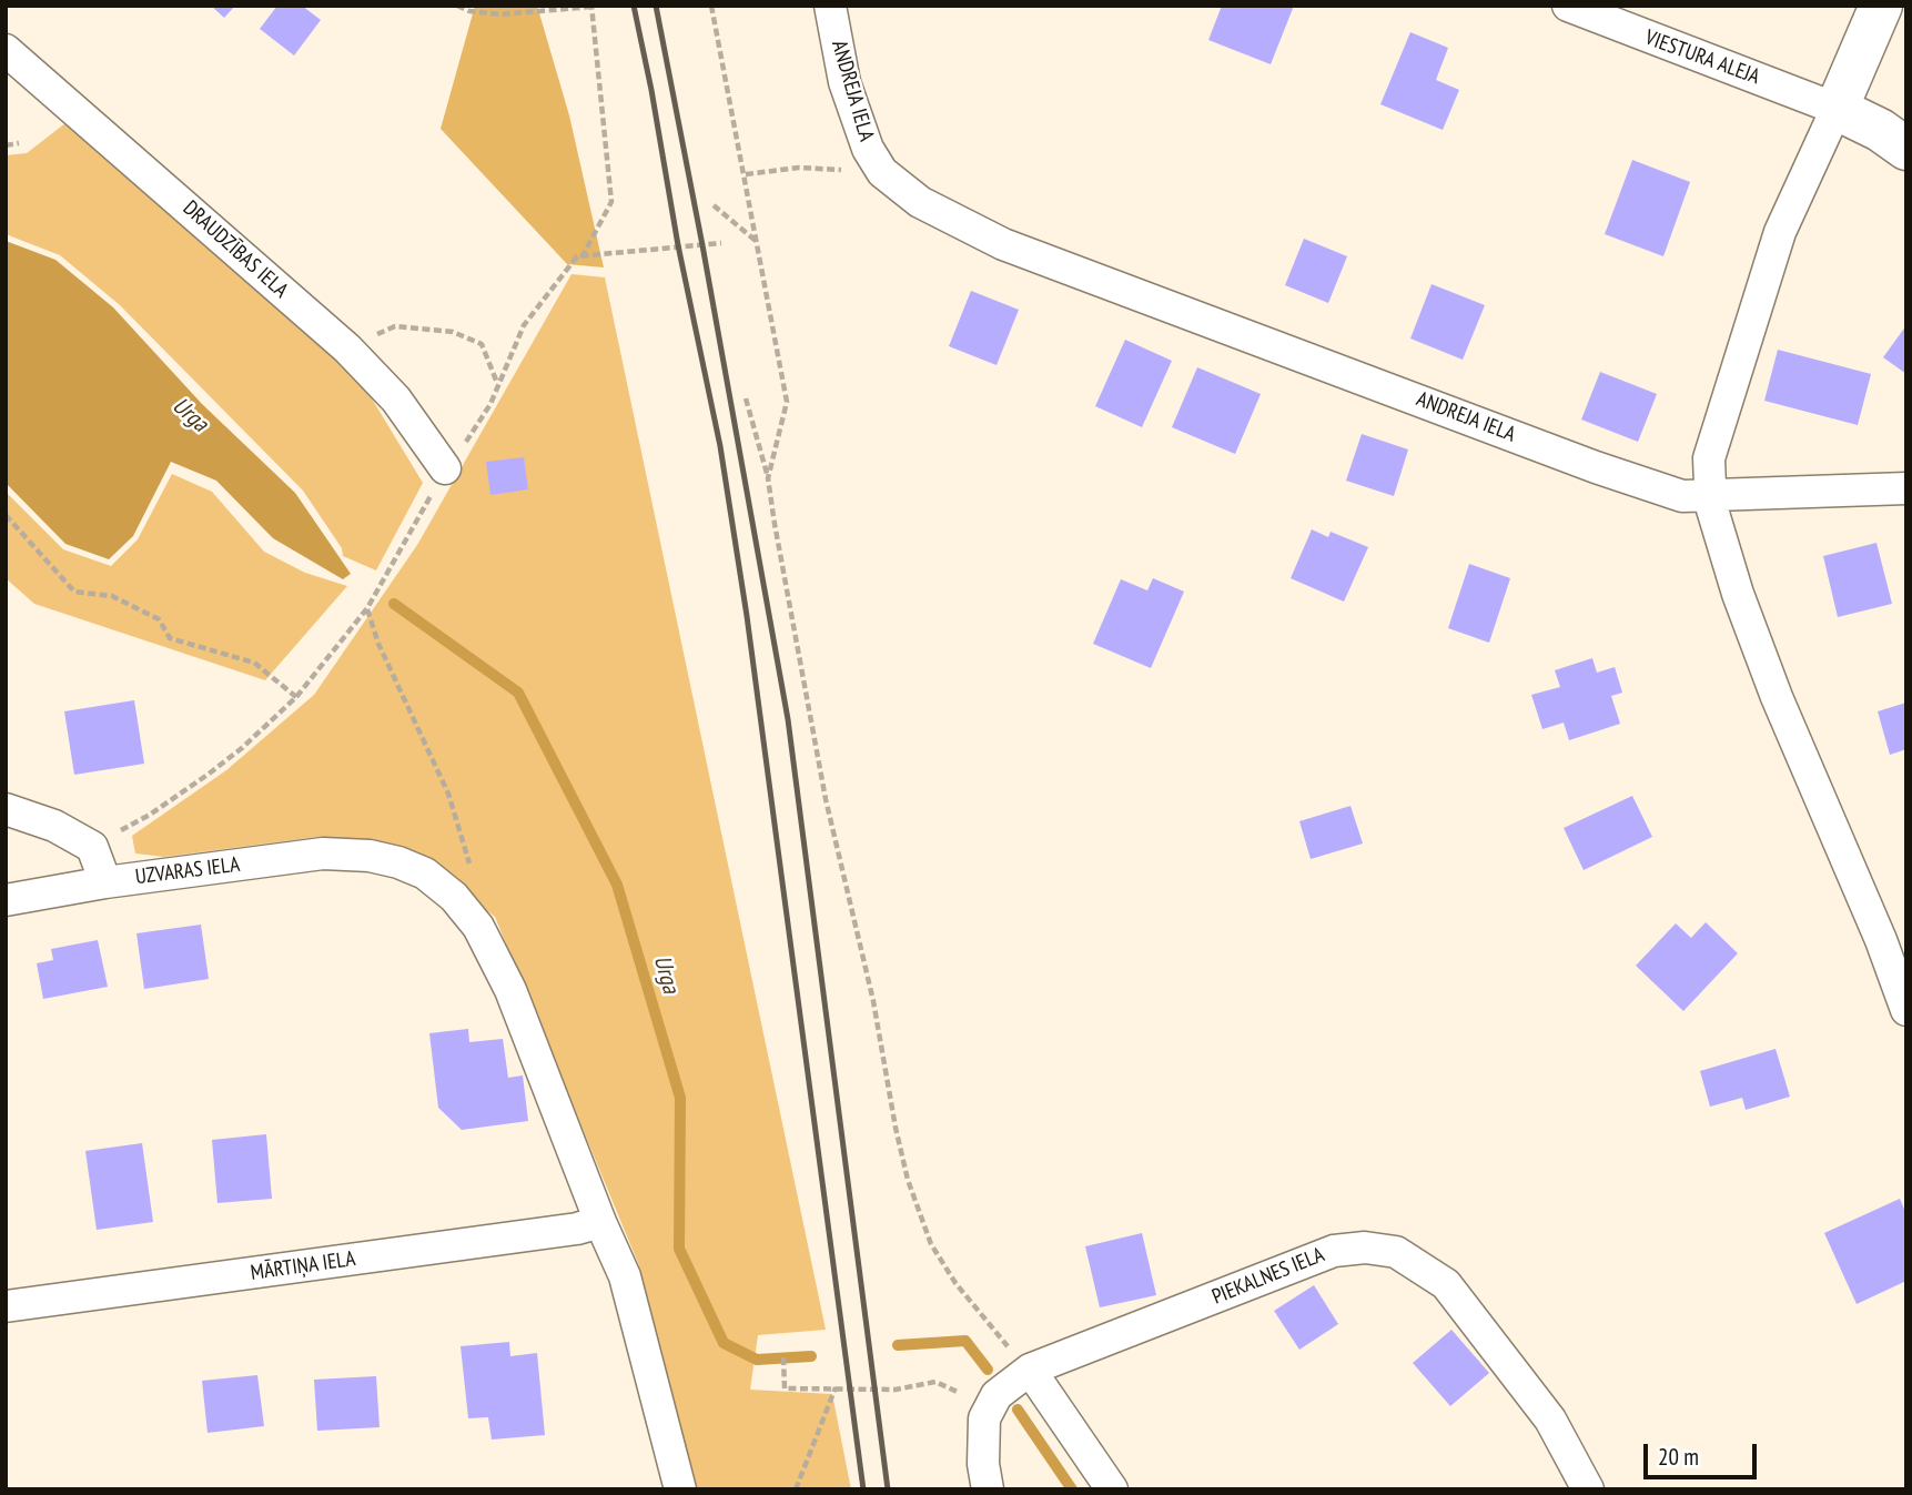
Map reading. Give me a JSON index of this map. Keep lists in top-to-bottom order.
{
  "streets": {
    "street": [
      "VIESTURA ALEJA",
      "ANDREJA IELA",
      "DRAUDZĪBAS IELA",
      "UZVARAS IELA",
      "MĀRTIŅA IELA",
      "PIEKALNES IELA"
    ]
  },
  "crossings": [
    ["UZVARAS IELA", "MĀRTIŅA IELA"]
  ],
  "water": ["Urga"],
  "scale_bar": "20 m"
}
